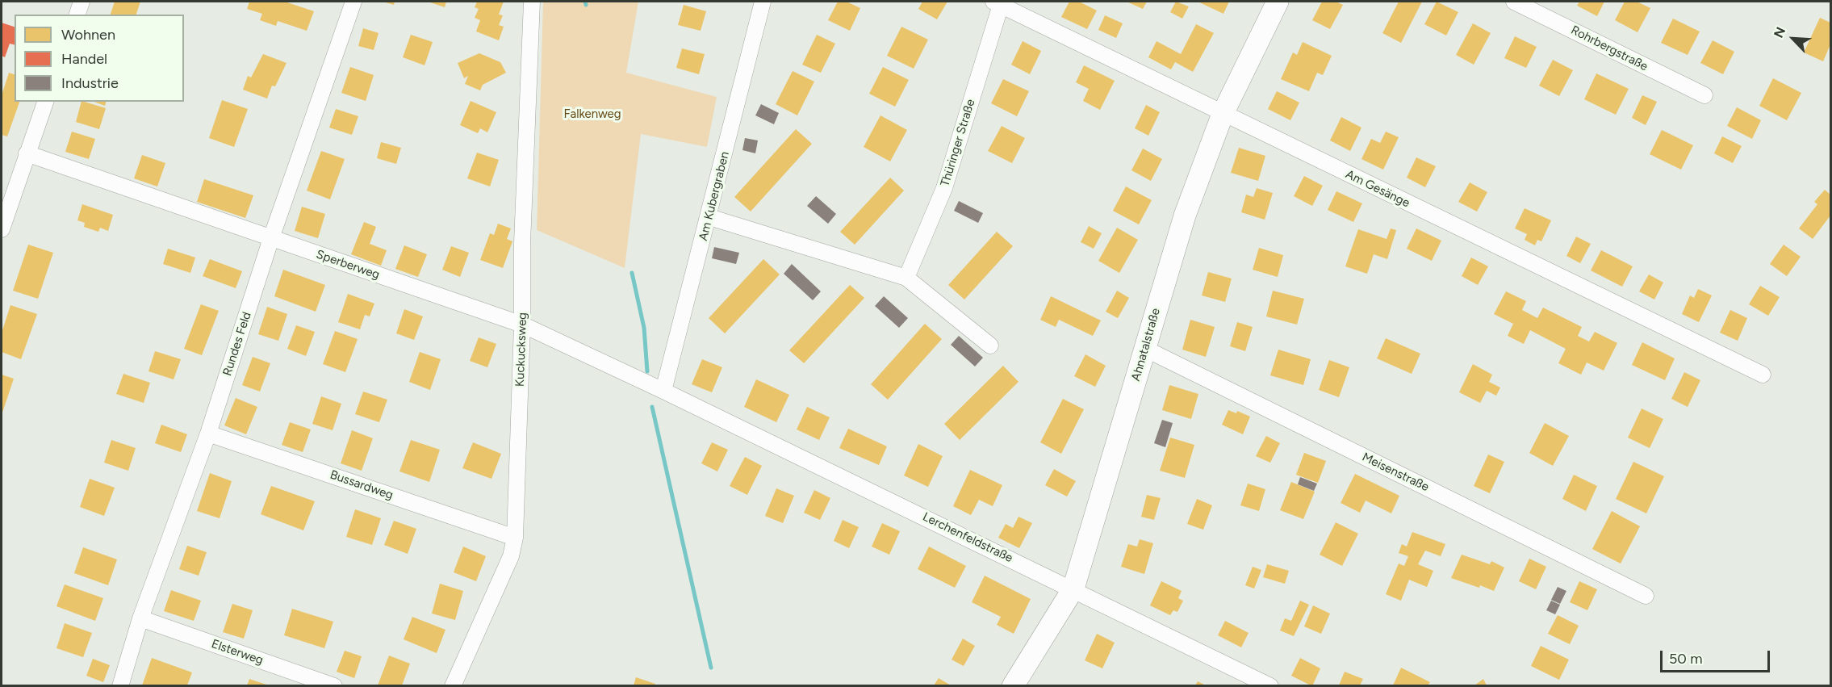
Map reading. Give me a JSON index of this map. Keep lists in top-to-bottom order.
{
  "streets": {
    "street": [
      "Rohrbergstraße",
      "Thüringer Straße",
      "Am Gesänge",
      "Am Kubergraben",
      "Sperberweg",
      "Rundes Feld",
      "Ahnatalstraße",
      "Kuckucksweg",
      "Meisenstraße",
      "Bussardweg",
      "Lerchenfeldstraße",
      "Elsterweg"
    ]
  },
  "crossings": [
    ["Thüringer Straße", "Am Gesänge"],
    ["Am Gesänge", "Ahnatalstraße"],
    ["Am Kubergraben", "Sperberweg"],
    ["Am Kubergraben", "Lerchenfeldstraße"],
    ["Sperberweg", "Rundes Feld"],
    ["Sperberweg", "Kuckucksweg"],
    ["Sperberweg", "Lerchenfeldstraße"],
    ["Rundes Feld", "Bussardweg"],
    ["Rundes Feld", "Elsterweg"],
    ["Ahnatalstraße", "Meisenstraße"],
    ["Ahnatalstraße", "Lerchenfeldstraße"],
    ["Kuckucksweg", "Bussardweg"]
  ],
  "parks": ["Falkenweg"],
  "legend": ["Wohnen", "Handel", "Industrie"],
  "scale_bar": "50 m",
  "north": "top left"
}
